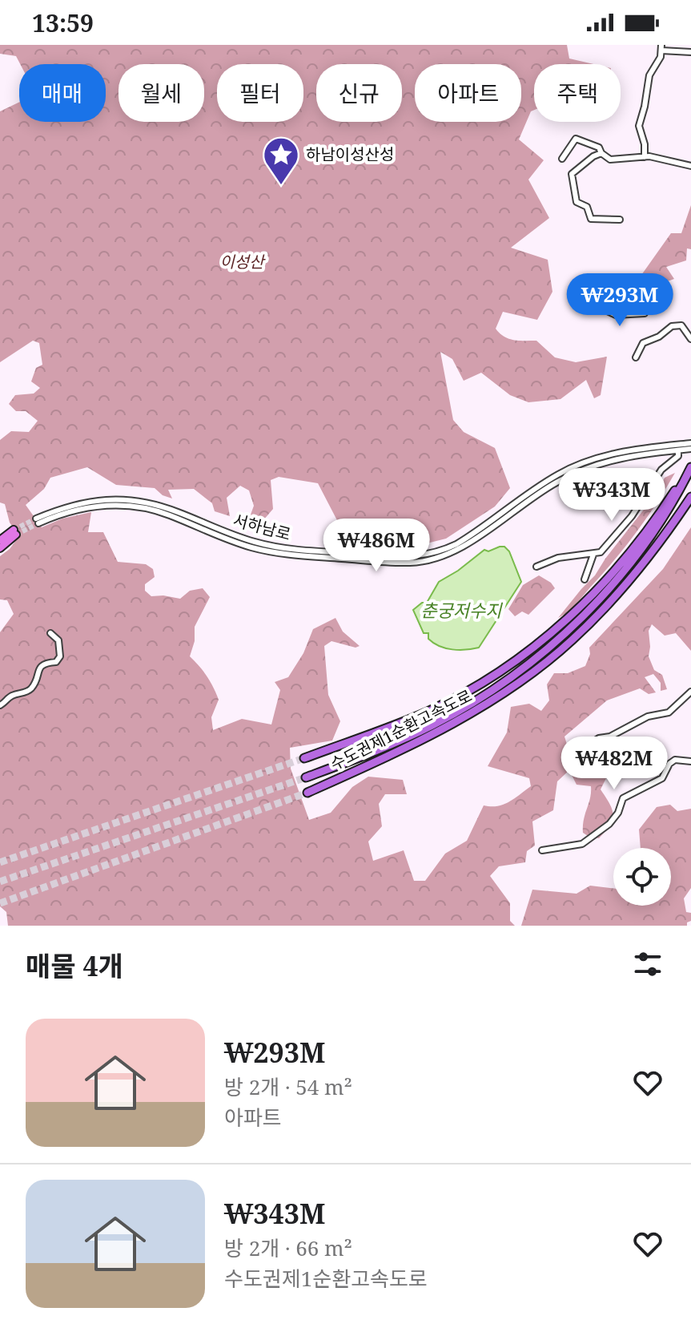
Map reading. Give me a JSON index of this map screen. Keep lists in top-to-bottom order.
{
  "streets": {
    "highway": ["수도권제1순환고속도로"],
    "street": ["서하남로"]
  },
  "water": ["춘궁저수지"],
  "parks": ["이성산"],
  "places": {
    "place": ["하남이성산성"]
  },
  "page": {
    "status": "13:59",
    "chip": [
      "매매",
      "월세",
      "필터",
      "신규",
      "아파트",
      "주택"
    ],
    "price": [
      "₩293M",
      "₩343M",
      "₩486M",
      "₩482M"
    ],
    "heading": "매물 4개",
    "list": [
      {
        "name": "₩293M",
        "note": "방 2개 · 54 m² · 아파트"
      },
      {
        "name": "₩343M",
        "note": "방 2개 · 66 m² · 수도권제1순환고속도로"
      }
    ]
  }
}
